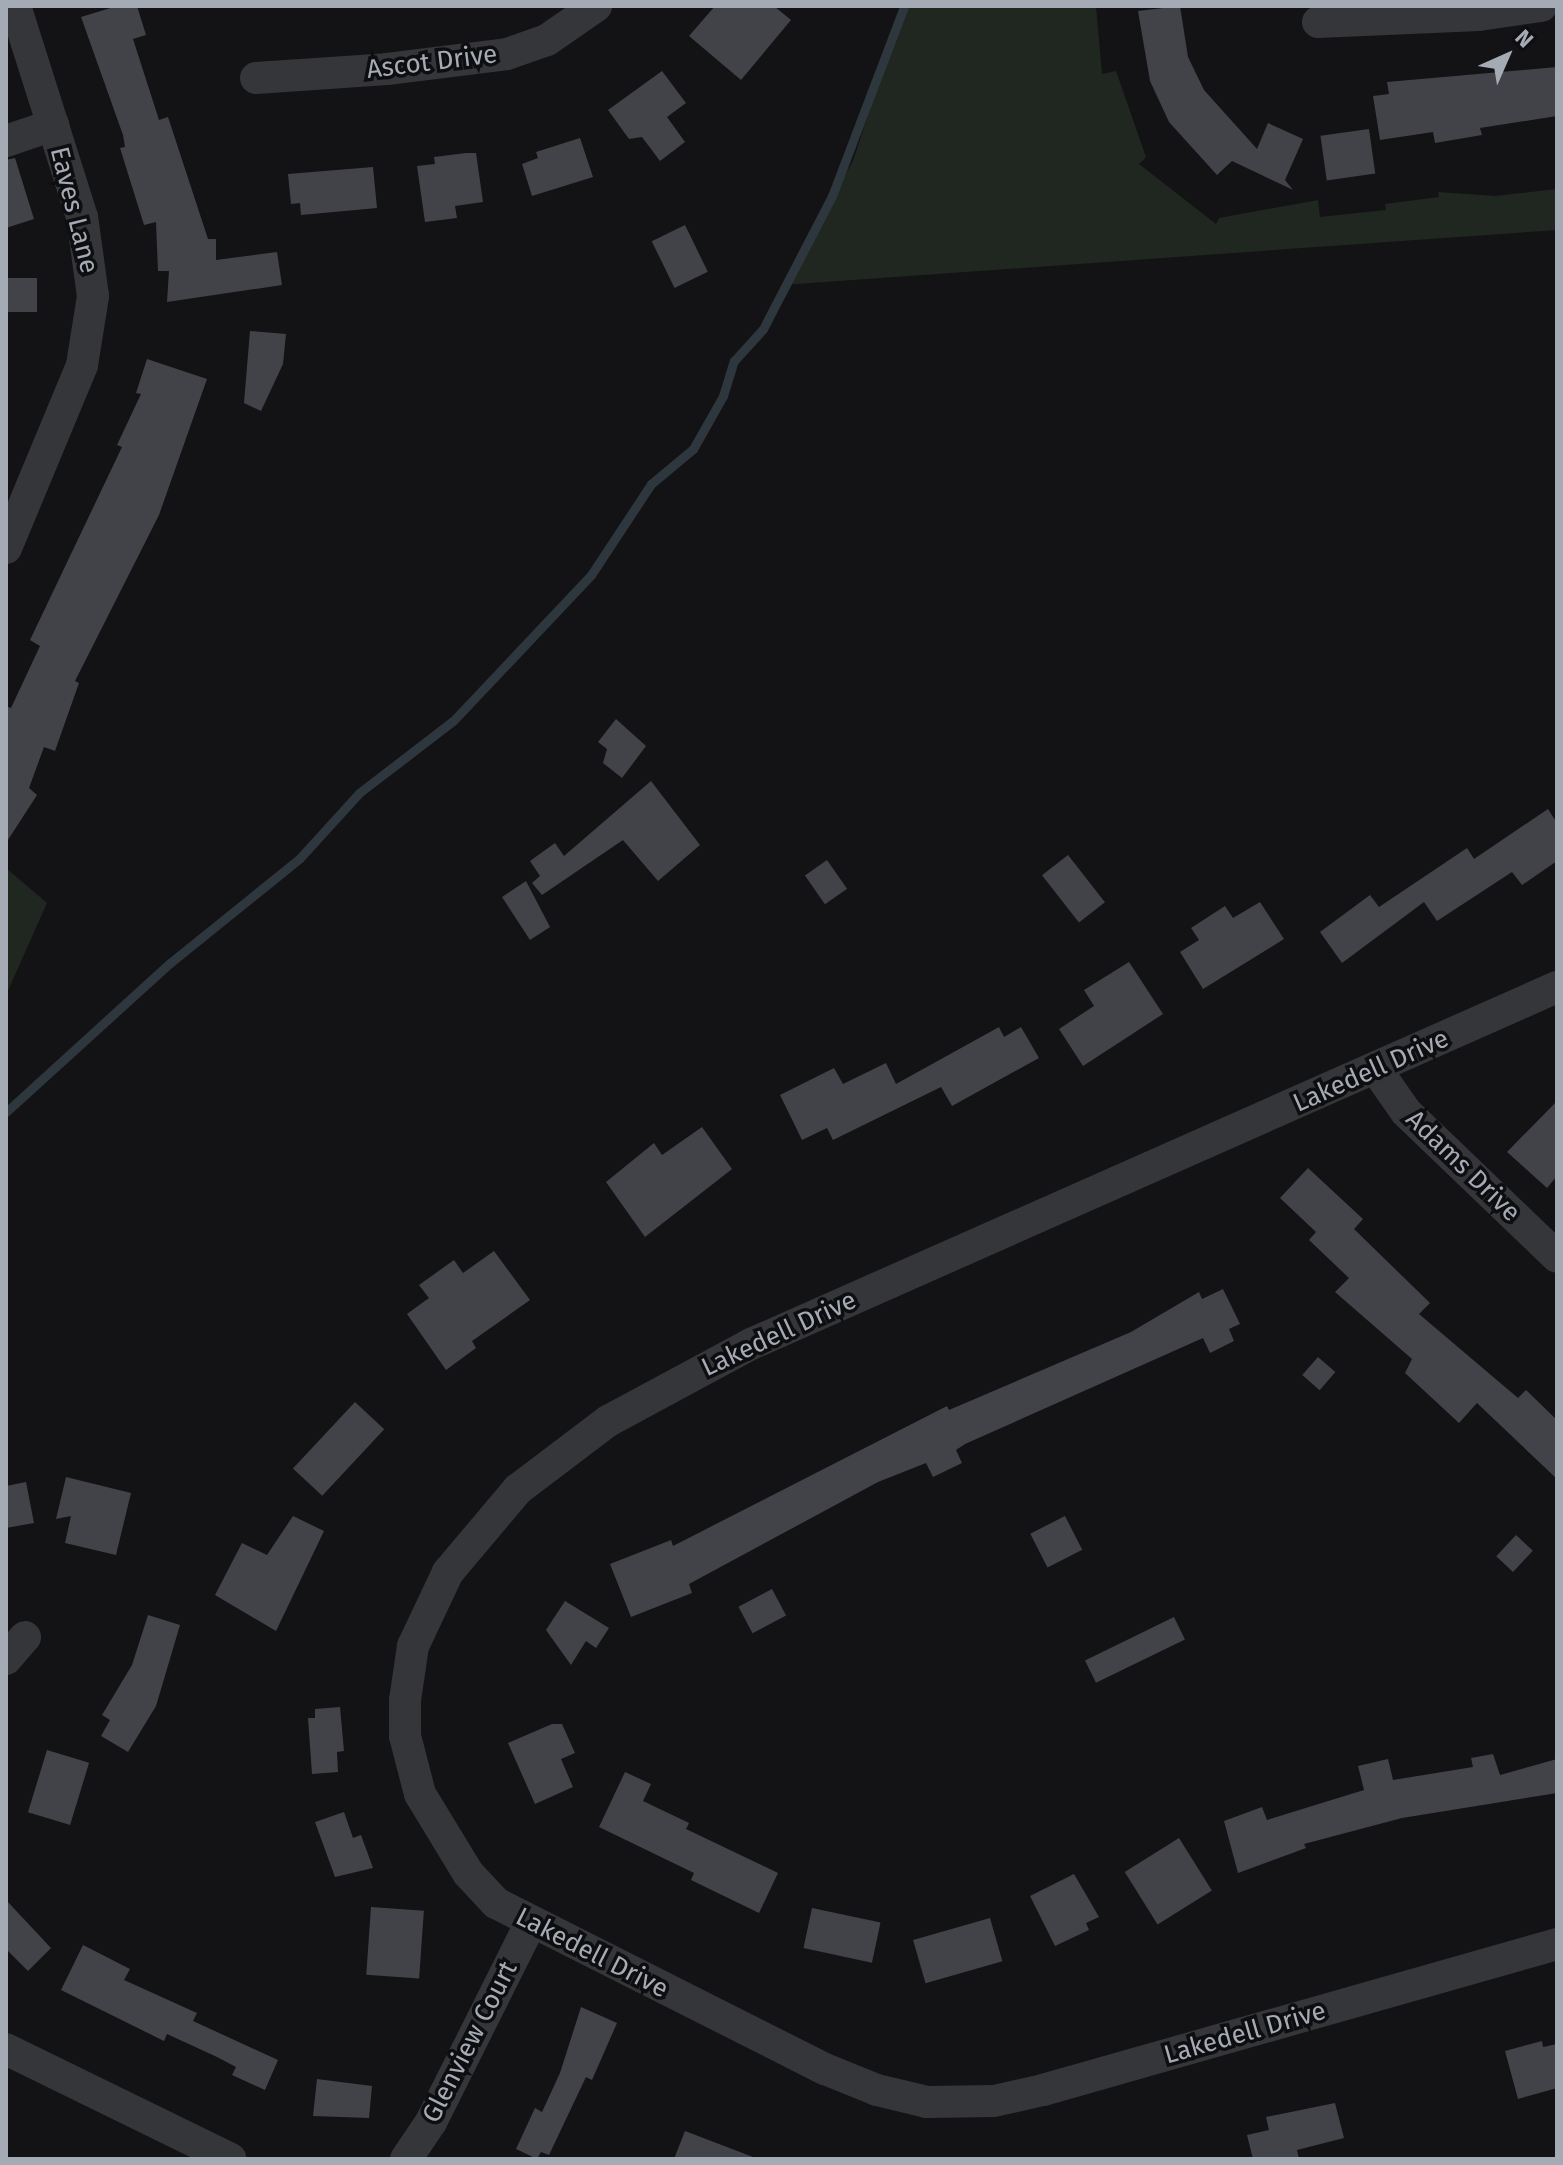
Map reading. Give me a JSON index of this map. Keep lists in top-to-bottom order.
{
  "streets": {
    "street": [
      "Ascot Drive",
      "Eaves Lane",
      "Lakedell Drive",
      "Adams Drive",
      "Glenview Court"
    ]
  },
  "crossings": [
    ["Lakedell Drive", "Adams Drive"],
    ["Lakedell Drive", "Glenview Court"]
  ],
  "north": "top right"
}
